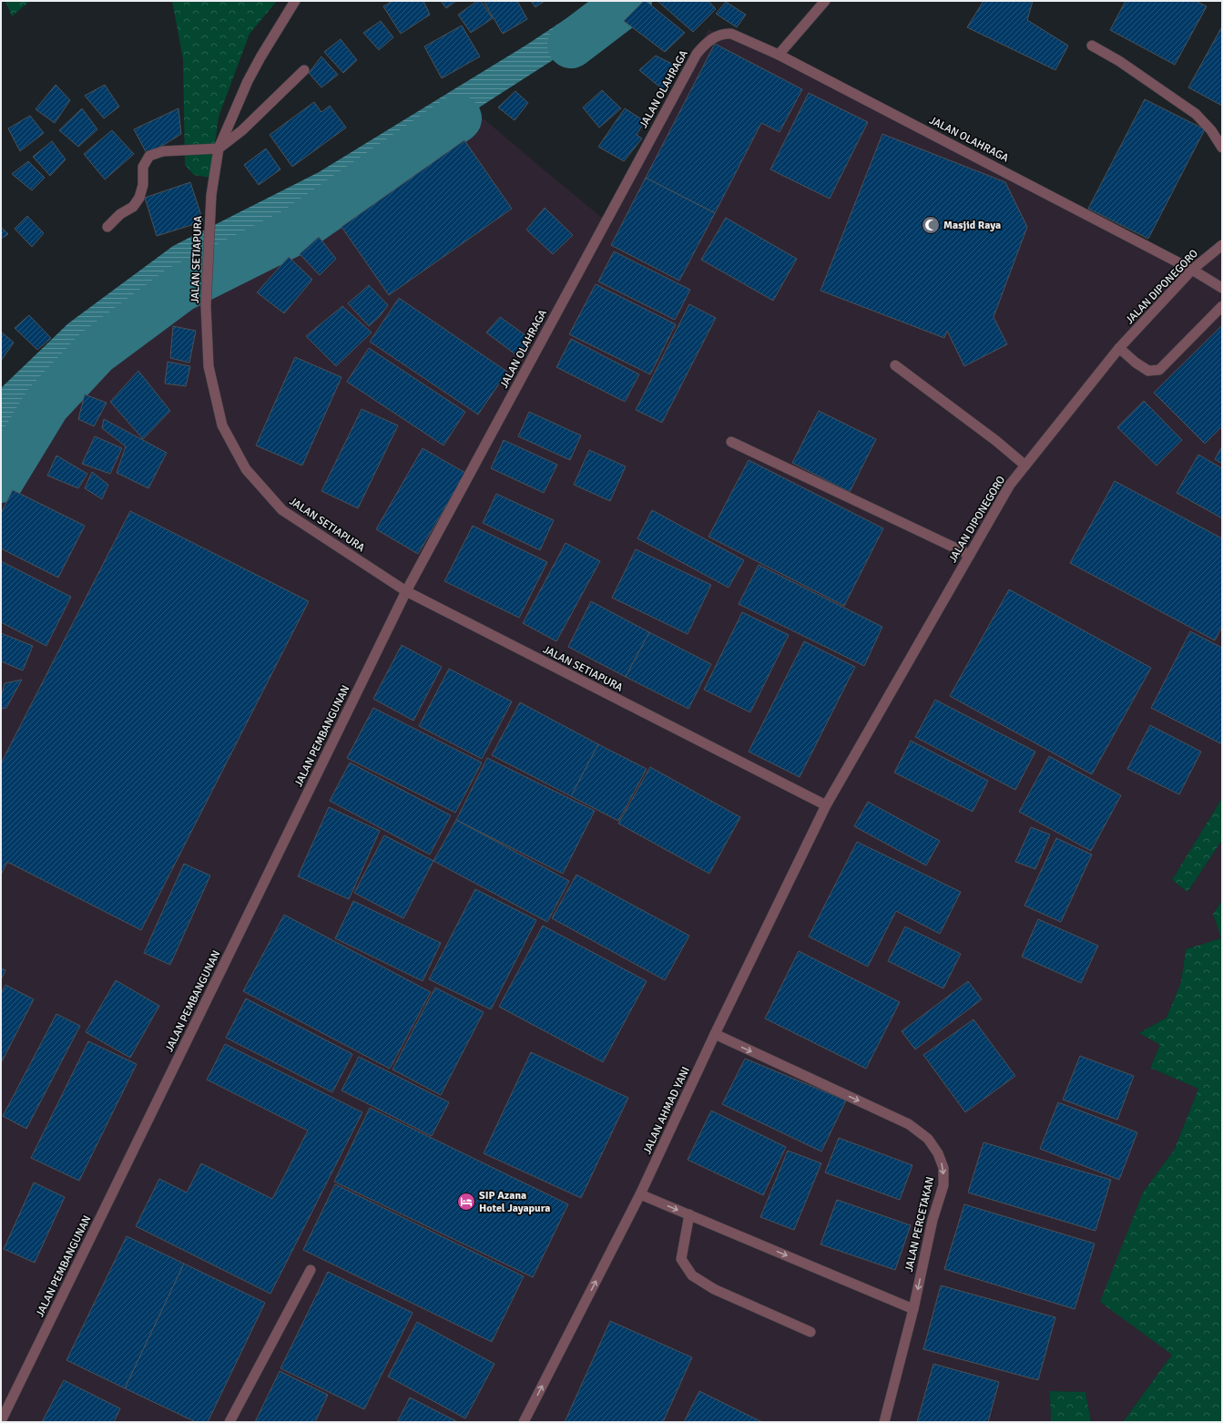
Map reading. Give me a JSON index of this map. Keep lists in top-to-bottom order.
{
  "streets": {
    "street": [
      "JALAN OLAHRAGA",
      "JALAN SETIAPURA",
      "JALAN DIPONEGORO",
      "JALAN PEMBANGUNAN",
      "JALAN AHMAD YANI",
      "JALAN PERCETAKAN"
    ]
  },
  "crossings": [
    ["JALAN OLAHRAGA", "JALAN SETIAPURA"],
    ["JALAN OLAHRAGA", "JALAN DIPONEGORO"],
    ["JALAN OLAHRAGA", "JALAN PEMBANGUNAN"],
    ["JALAN SETIAPURA", "JALAN DIPONEGORO"],
    ["JALAN SETIAPURA", "JALAN PEMBANGUNAN"],
    ["JALAN SETIAPURA", "JALAN AHMAD YANI"],
    ["JALAN DIPONEGORO", "JALAN AHMAD YANI"],
    ["JALAN AHMAD YANI", "JALAN PERCETAKAN"]
  ],
  "one_way": ["JALAN AHMAD YANI", "JALAN PERCETAKAN"],
  "places": {
    "mosque": ["Masjid Raya"],
    "hotel": ["SIP Azana Hotel Jayapura"]
  }
}
